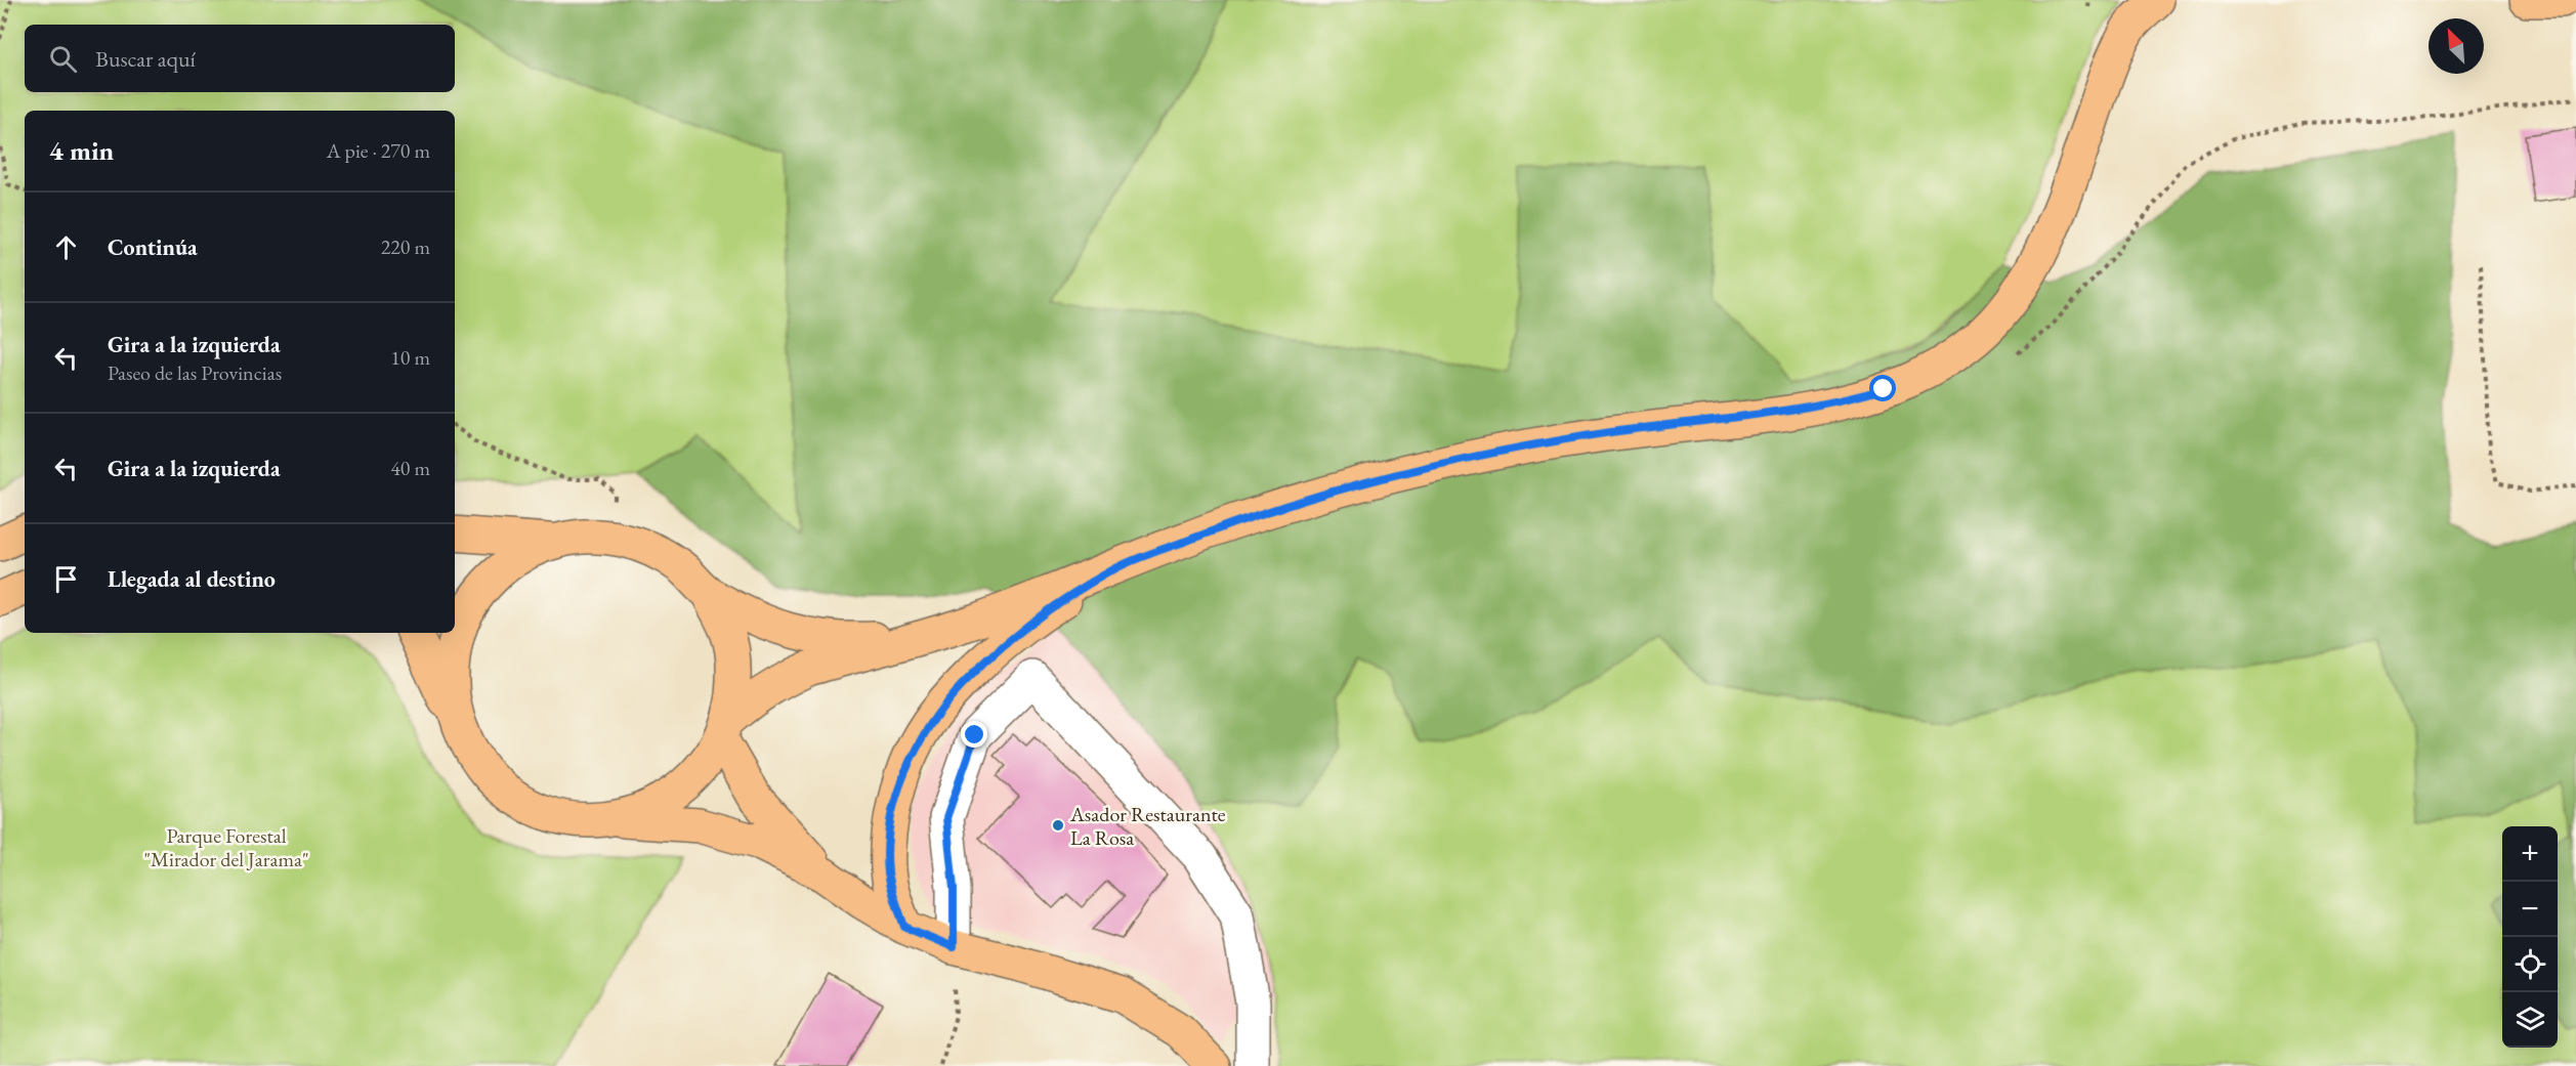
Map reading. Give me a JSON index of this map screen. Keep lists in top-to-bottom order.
{
  "parks": ["Parque Forestal \"Mirador del Jarama\""],
  "places": ["Asador Restaurante La Rosa"],
  "north": "top left",
  "page": {
    "search": "Buscar aquí",
    "heading": ["4 min", "A pie · 270 m"],
    "list": [
      ["Continúa", "220 m"],
      ["Gira a la izquierda", "Paseo de las Provincias", "10 m"],
      ["Gira a la izquierda", "40 m"],
      "Llegada al destino"
    ],
    "map_buttons": ["+", "−"]
  }
}
